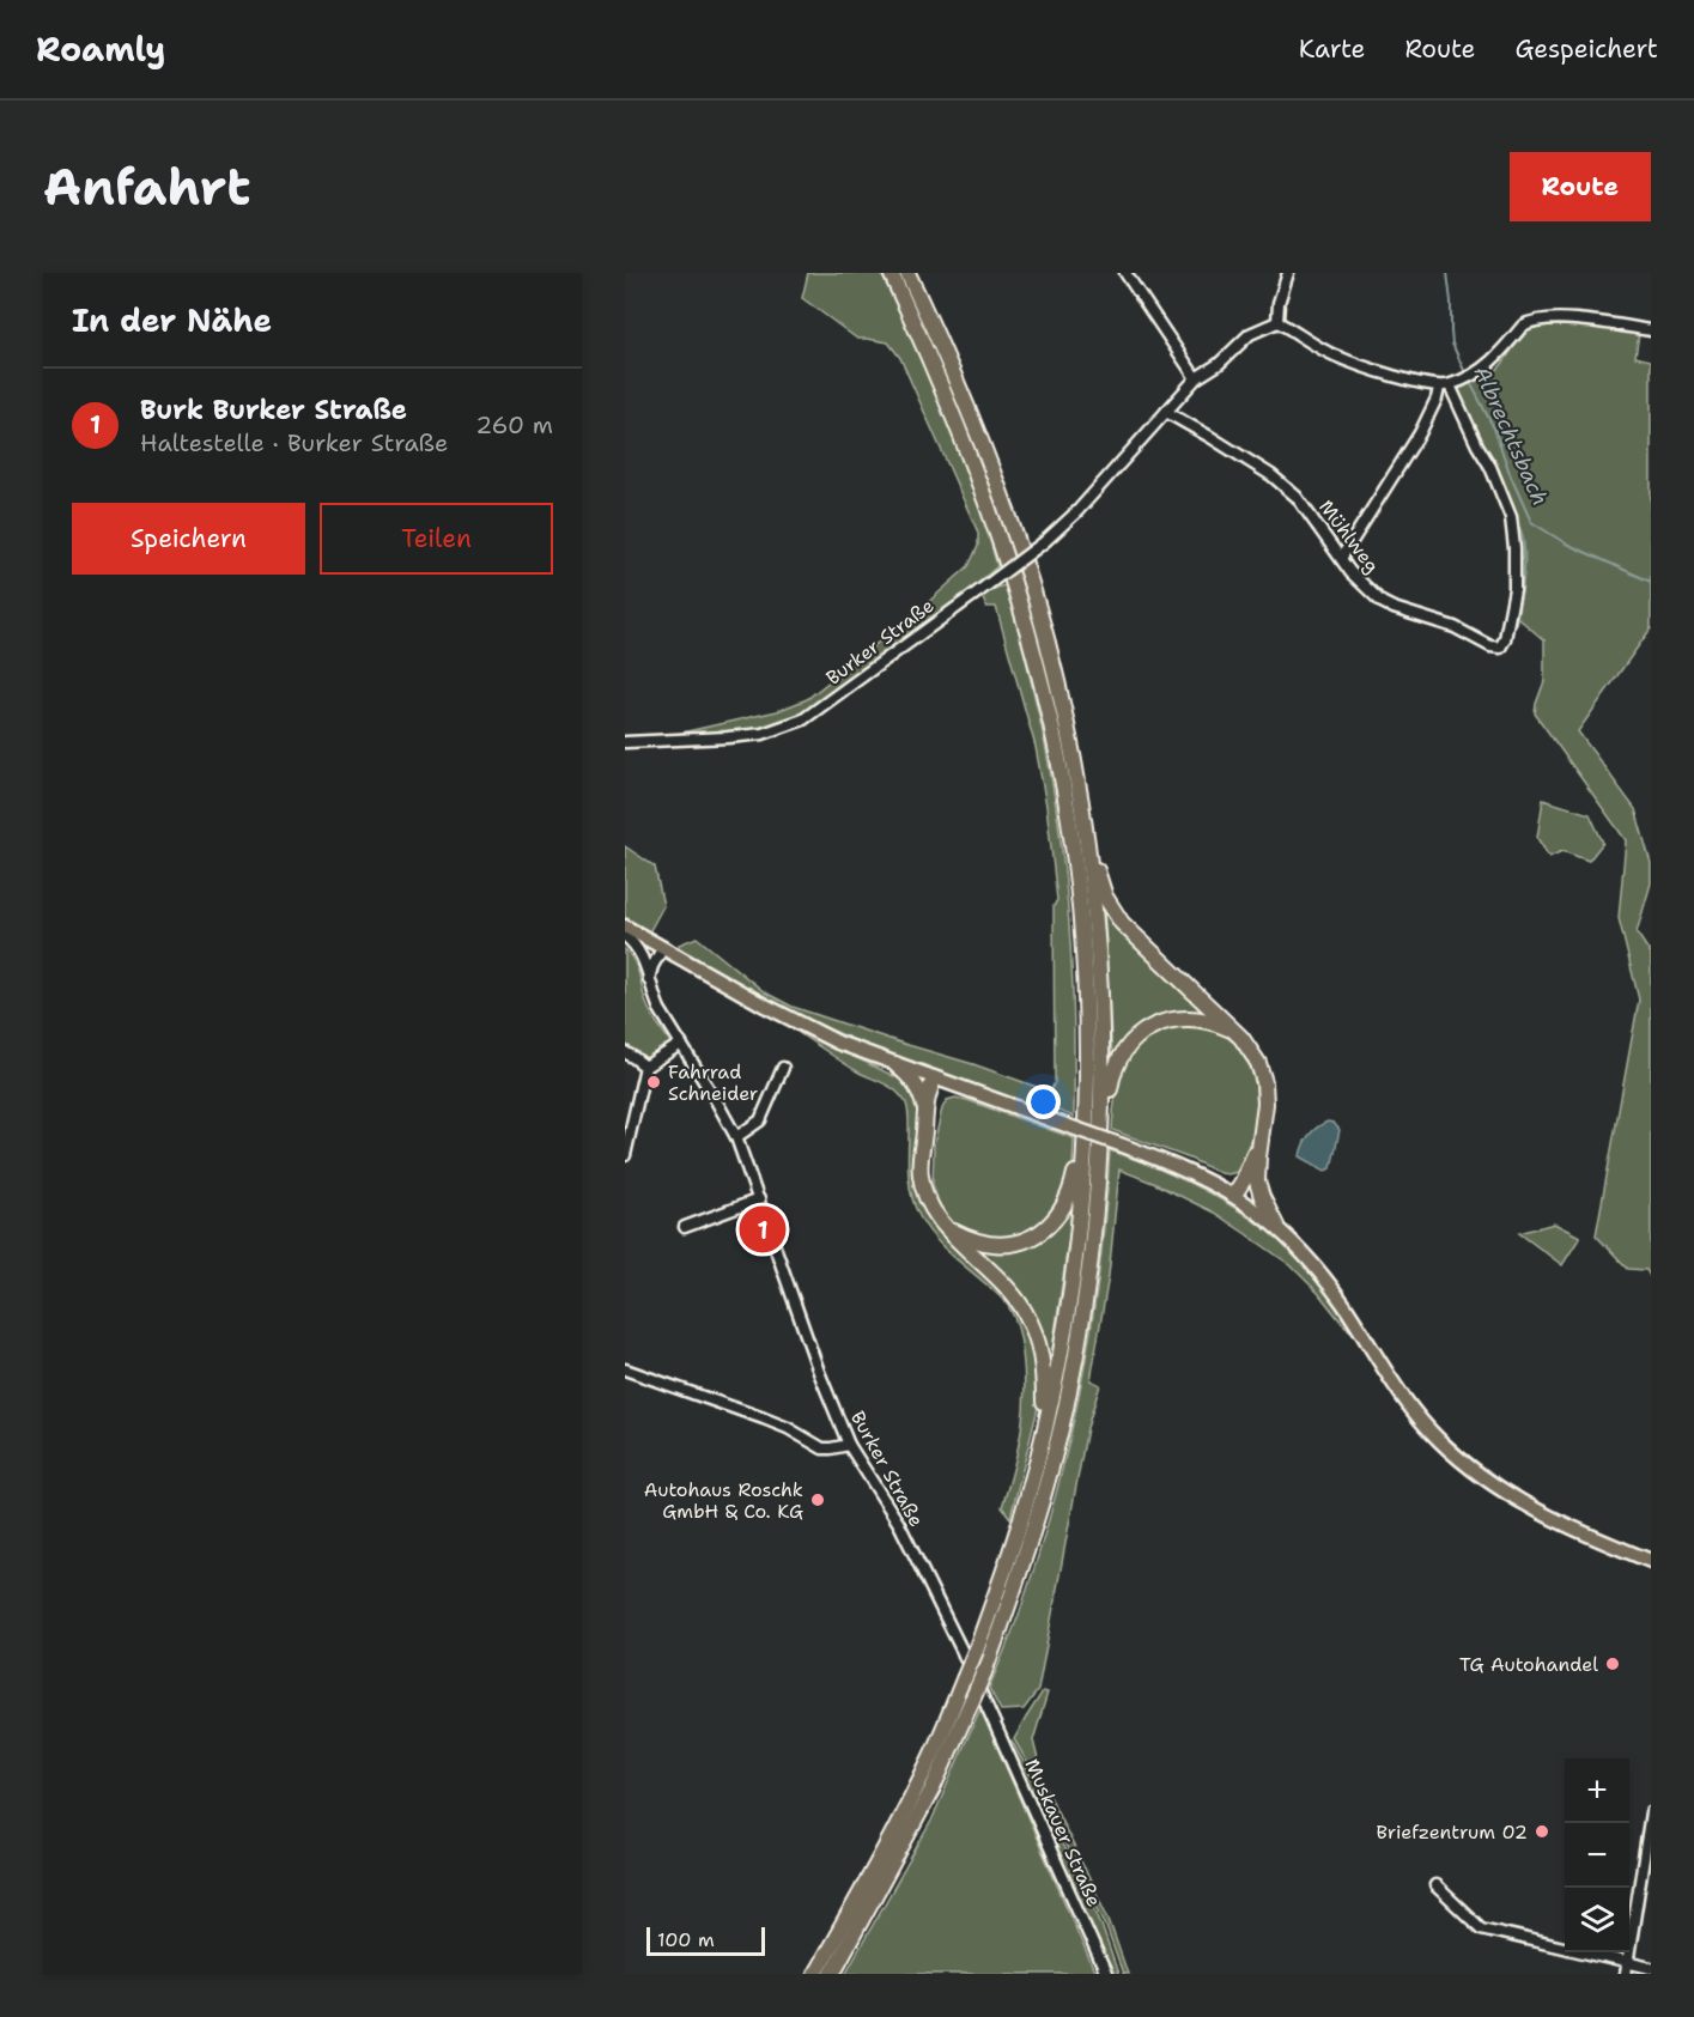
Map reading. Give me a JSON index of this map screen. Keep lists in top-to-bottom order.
{
  "streets": {
    "street": ["Mühlweg", "Burker Straße", "Muskauer Straße"]
  },
  "crossings": [
    ["Mühlweg", "Burker Straße"],
    ["Burker Straße", "Muskauer Straße"]
  ],
  "water": ["Albrechtsbach"],
  "places": [
    "Fahrrad Schneider",
    "Autohaus Roschk GmbH & Co. KG",
    "TG Autohandel",
    "Briefzentrum 02"
  ],
  "scale_bar": "100 m",
  "page": {
    "header": "Roamly",
    "nav": ["Karte", "Route", "Gespeichert"],
    "buttons": [
      "Route",
      ["Speichern", "Teilen"]
    ],
    "title": "Anfahrt",
    "heading": "In der Nähe",
    "list": [
      {
        "mark": "1",
        "name": "Burk Burker Straße",
        "note": "Haltestelle · Burker Straße",
        "value": "260 m"
      }
    ],
    "pins": "1",
    "map_buttons": ["+", "−"],
    "scale": "100 m"
  }
}
